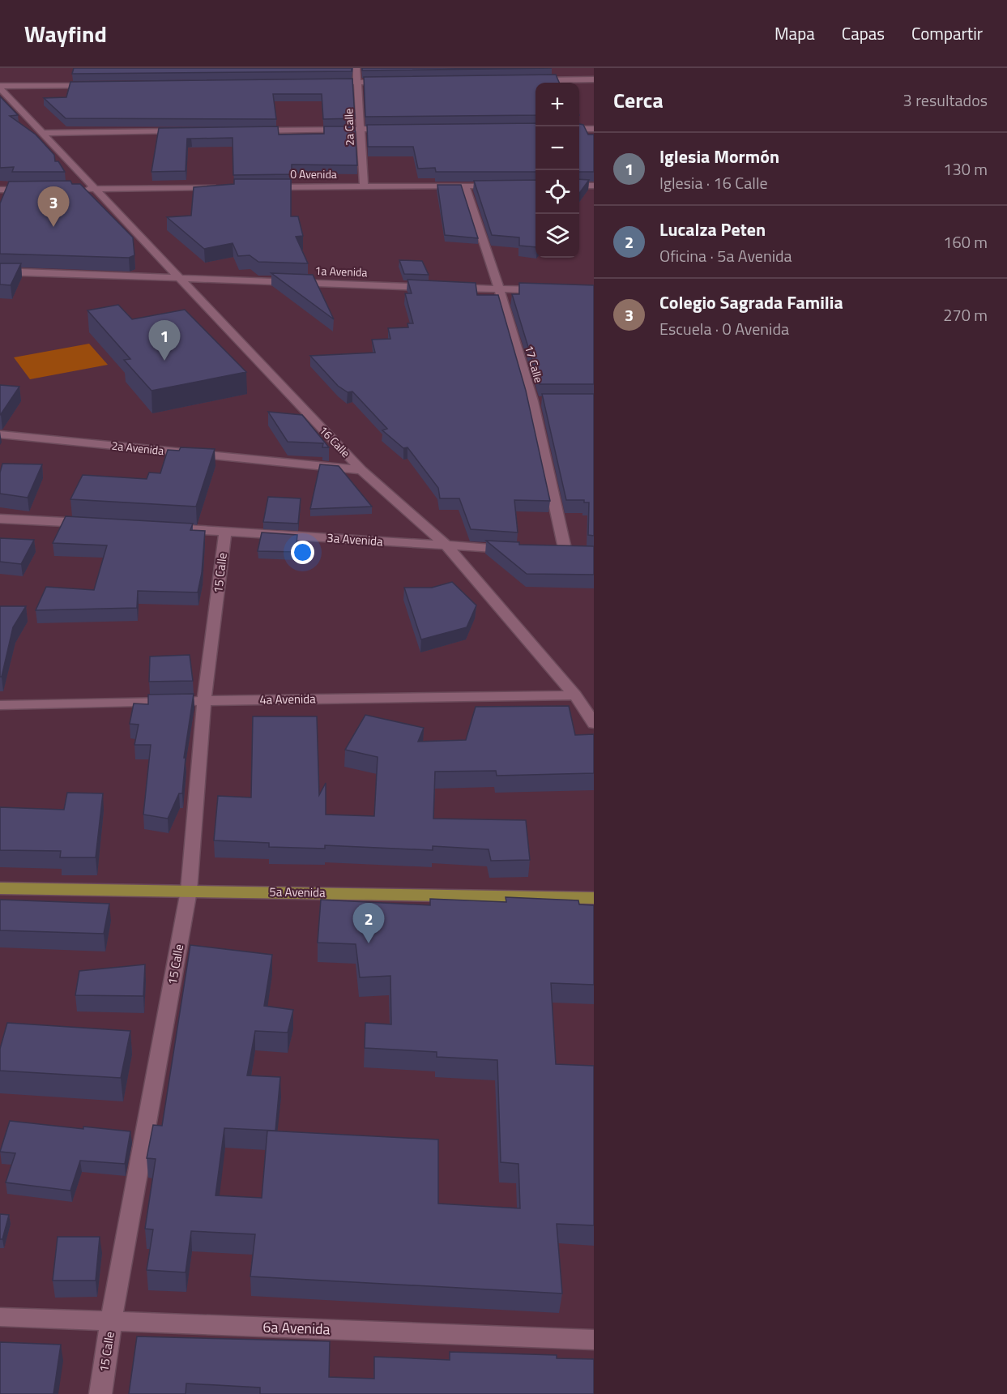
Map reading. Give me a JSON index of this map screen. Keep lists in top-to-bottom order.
{
  "streets": {
    "main road": ["5a Avenida"],
    "street": [
      "2a Calle",
      "0 Avenida",
      "1a Avenida",
      "17 Calle",
      "16 Calle",
      "2a Avenida",
      "3a Avenida",
      "15 Calle",
      "4a Avenida",
      "6a Avenida"
    ]
  },
  "crossings": [
    ["2a Calle", "0 Avenida"],
    ["0 Avenida", "17 Calle"],
    ["1a Avenida", "17 Calle"],
    ["1a Avenida", "16 Calle"],
    ["16 Calle", "2a Avenida"],
    ["16 Calle", "3a Avenida"],
    ["16 Calle", "4a Avenida"],
    ["3a Avenida", "15 Calle"],
    ["15 Calle", "4a Avenida"],
    ["15 Calle", "5a Avenida"],
    ["15 Calle", "6a Avenida"]
  ],
  "page": {
    "header": "Wayfind",
    "nav": ["Mapa", "Capas", "Compartir"],
    "heading": ["Cerca", "3 resultados"],
    "map_buttons": ["+", "−"],
    "list": [
      {
        "mark": "1",
        "name": "Iglesia Mormón",
        "note": "Iglesia · 16 Calle",
        "value": "130 m"
      },
      {
        "mark": "2",
        "name": "Lucalza Peten",
        "note": "Oficina · 5a Avenida",
        "value": "160 m"
      },
      {
        "mark": "3",
        "name": "Colegio Sagrada Familia",
        "note": "Escuela · 0 Avenida",
        "value": "270 m"
      }
    ],
    "pins": ["3", "1", "2"]
  }
}
